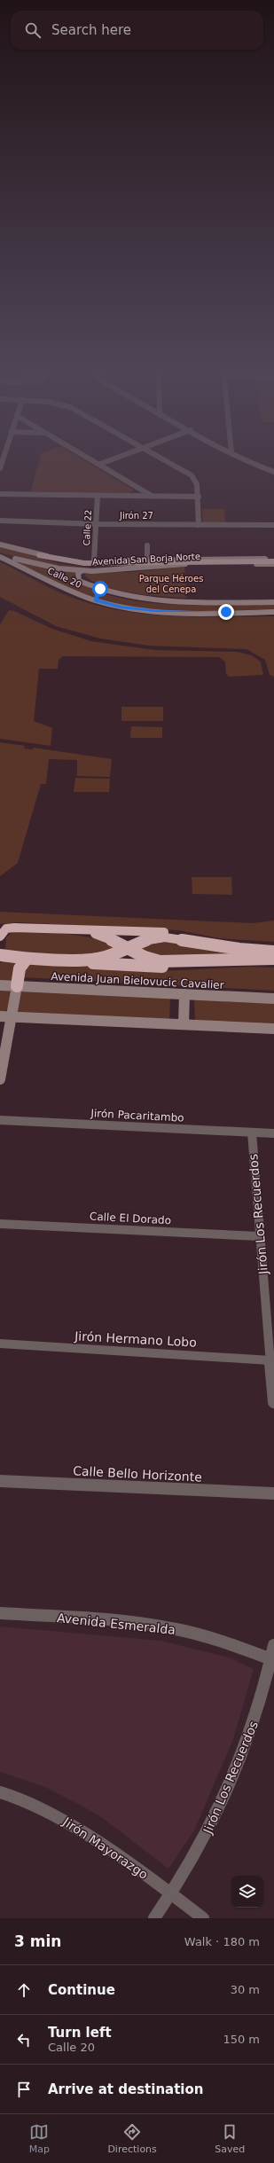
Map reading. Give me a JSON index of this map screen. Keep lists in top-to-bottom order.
{
  "streets": {
    "main road": ["Avenida San Borja Norte", "Calle 20", "Avenida Juan Bielovucic Cavalier"],
    "street": [
      "Jirón 27",
      "Calle 22",
      "Jirón Pacaritambo",
      "Jirón Los Recuerdos",
      "Calle El Dorado",
      "Jirón Hermano Lobo",
      "Calle Bello Horizonte",
      "Avenida Esmeralda",
      "Jirón Mayorazgo"
    ]
  },
  "crossings": [
    ["Jirón 27", "Calle 22"],
    ["Calle 22", "Avenida San Borja Norte"],
    ["Avenida San Borja Norte", "Calle 20"],
    ["Jirón Pacaritambo", "Jirón Los Recuerdos"],
    ["Jirón Los Recuerdos", "Calle El Dorado"],
    ["Jirón Los Recuerdos", "Jirón Hermano Lobo"],
    ["Jirón Los Recuerdos", "Avenida Esmeralda"],
    ["Jirón Los Recuerdos", "Jirón Mayorazgo"]
  ],
  "parks": ["Parque Héroes del Cenepa"],
  "page": {
    "search": "Search here",
    "heading": ["3 min", "Walk · 180 m"],
    "list": [
      ["Continue", "30 m"],
      ["Turn left", "Calle 20", "150 m"],
      "Arrive at destination"
    ],
    "nav": ["Map", "Directions", "Saved"]
  }
}
